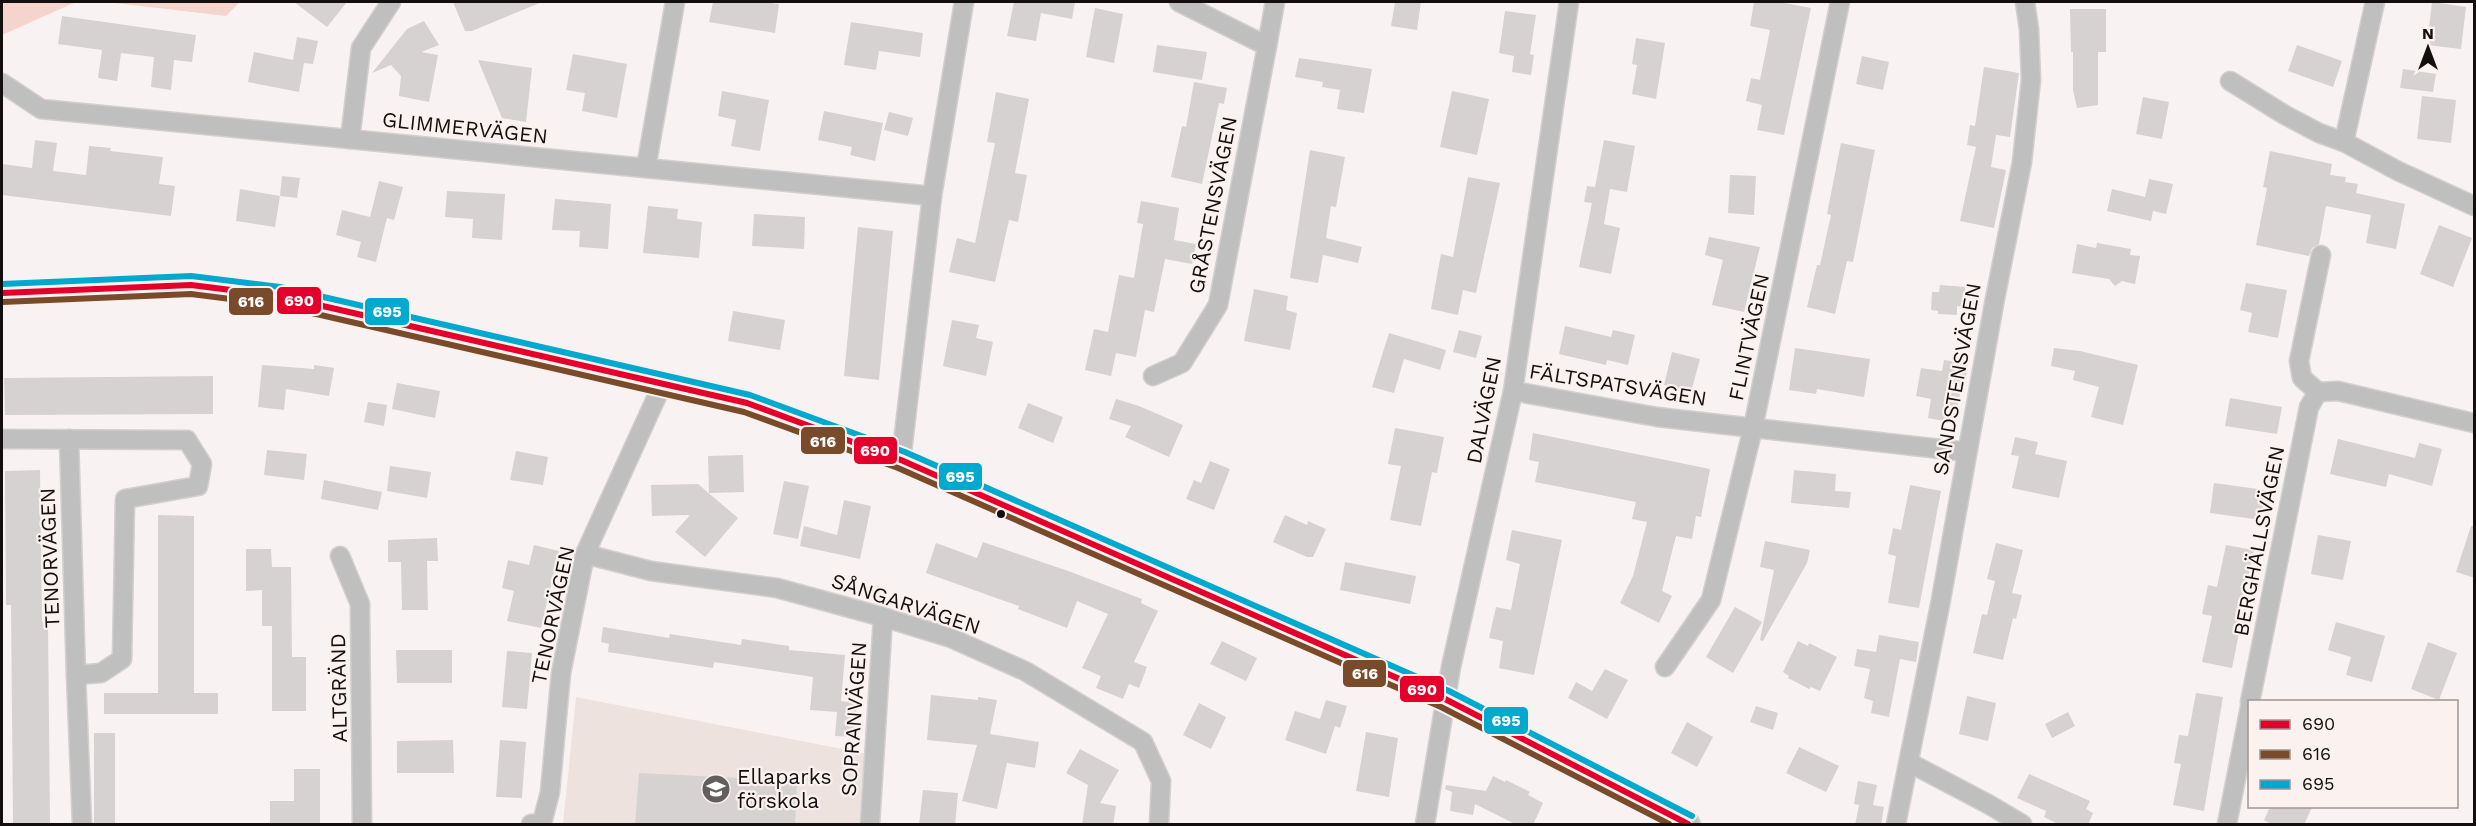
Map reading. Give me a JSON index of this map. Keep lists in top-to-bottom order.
{
  "streets": {
    "street": [
      "GLIMMERVÄGEN",
      "GRÅSTENSVÄGEN",
      "FLINTVÄGEN",
      "SANDSTENSVÄGEN",
      "FÄLTSPATSVÄGEN",
      "DALVÄGEN",
      "BERGHÄLLSVÄGEN",
      "TENORVÄGEN",
      "SÅNGARVÄGEN",
      "ALTGRÄND",
      "SOPRANVÄGEN"
    ]
  },
  "crossings": [
    ["FLINTVÄGEN", "FÄLTSPATSVÄGEN"],
    ["SANDSTENSVÄGEN", "FÄLTSPATSVÄGEN"],
    ["FÄLTSPATSVÄGEN", "DALVÄGEN"],
    ["TENORVÄGEN", "SÅNGARVÄGEN"],
    ["SÅNGARVÄGEN", "SOPRANVÄGEN"]
  ],
  "places": {
    "school or university": ["Ellaparks förskola"]
  },
  "lines": ["transit line 695", "transit line 690", "transit line 616"],
  "legend": ["690", "616", "695"],
  "north": "top"
}
